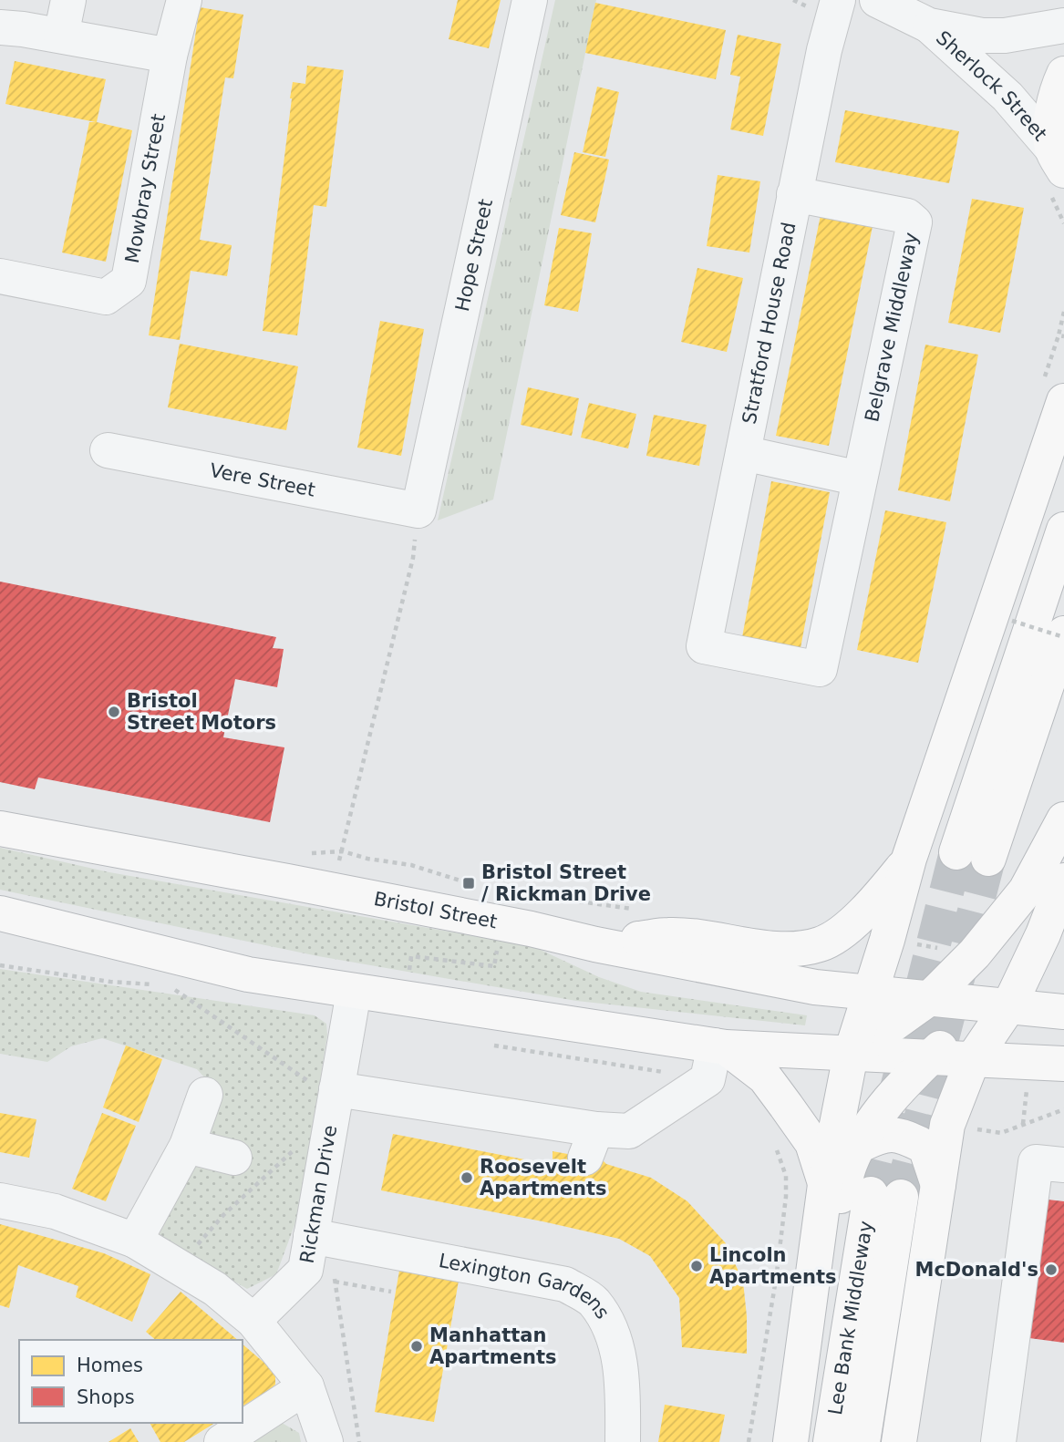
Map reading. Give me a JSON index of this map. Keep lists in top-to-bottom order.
{
  "streets": {
    "main road": ["Bristol Street", "Lee Bank Middleway"],
    "street": [
      "Sherlock Street",
      "Mowbray Street",
      "Hope Street",
      "Stratford House Road",
      "Belgrave Middleway",
      "Vere Street",
      "Rickman Drive",
      "Lexington Gardens"
    ]
  },
  "crossings": [
    ["Hope Street", "Vere Street"],
    ["Stratford House Road", "Belgrave Middleway"],
    ["Rickman Drive", "Lexington Gardens"]
  ],
  "places": {
    "other": [
      "Bristol Street Motors",
      "Roosevelt Apartments",
      "Lincoln Apartments",
      "McDonald's",
      "Manhattan Apartments"
    ],
    "transit": ["Bristol Street / Rickman Drive"]
  },
  "legend": ["Homes", "Shops"]
}
